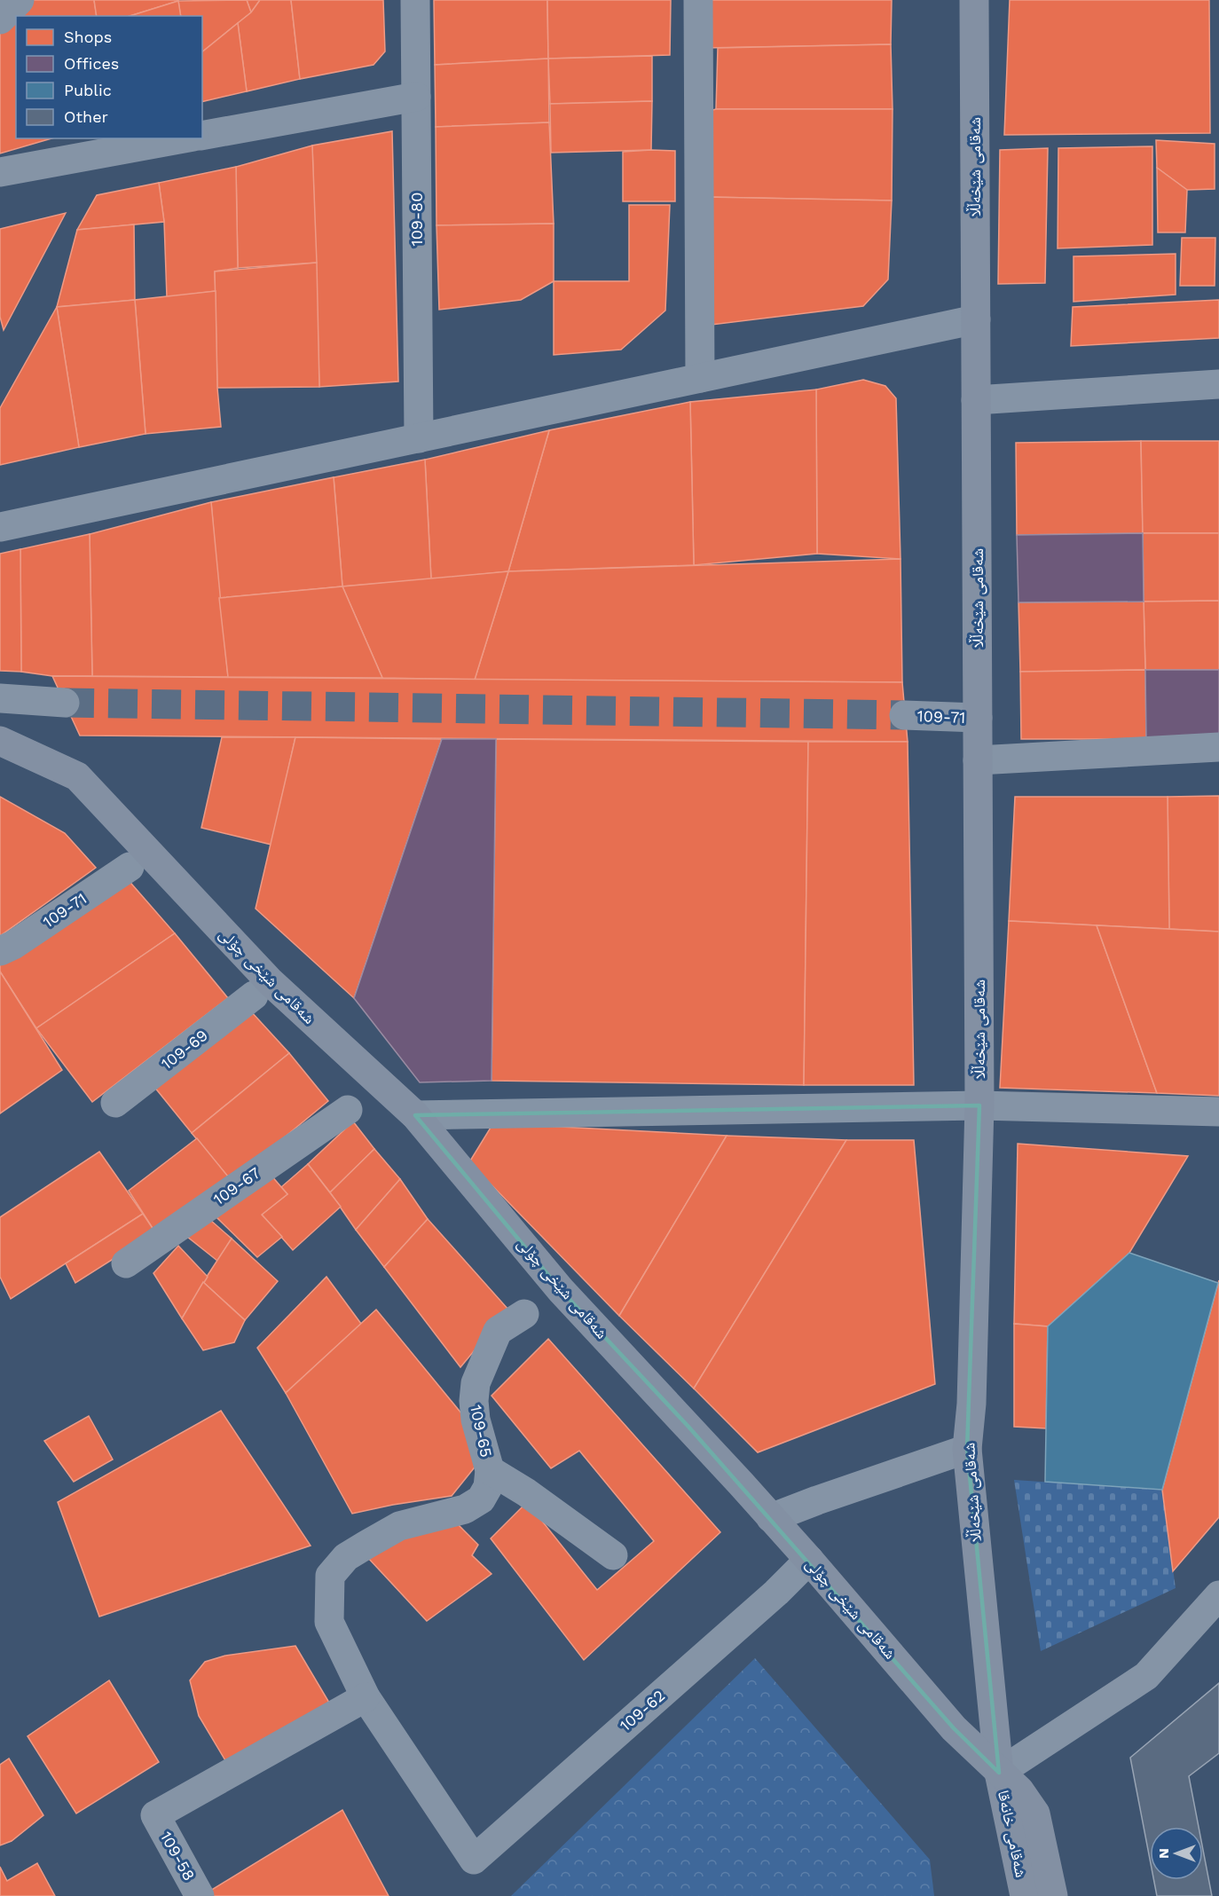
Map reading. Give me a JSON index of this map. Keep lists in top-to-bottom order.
{
  "streets": {
    "main road": ["شەقامی شێخەڵڵا", "شەقامی شێخی چۆلی", "شەقامی خانەقا"],
    "street": [
      "109-80",
      "109-71",
      "109-69",
      "109-67",
      "109-65",
      "109-62",
      "109-58"
    ]
  },
  "crossings": [
    ["شەقامی شێخەڵڵا", "109-71"],
    ["شەقامی شێخەڵڵا", "شەقامی شێخی چۆلی"],
    ["شەقامی شێخەڵڵا", "شەقامی خانەقا"],
    ["شەقامی شێخی چۆلی", "109-62"],
    ["شەقامی شێخی چۆلی", "شەقامی خانەقا"],
    ["109-62", "109-58"]
  ],
  "legend": [
    "Shops",
    "Offices",
    "Public",
    "Other"
  ],
  "north": "left"
}
